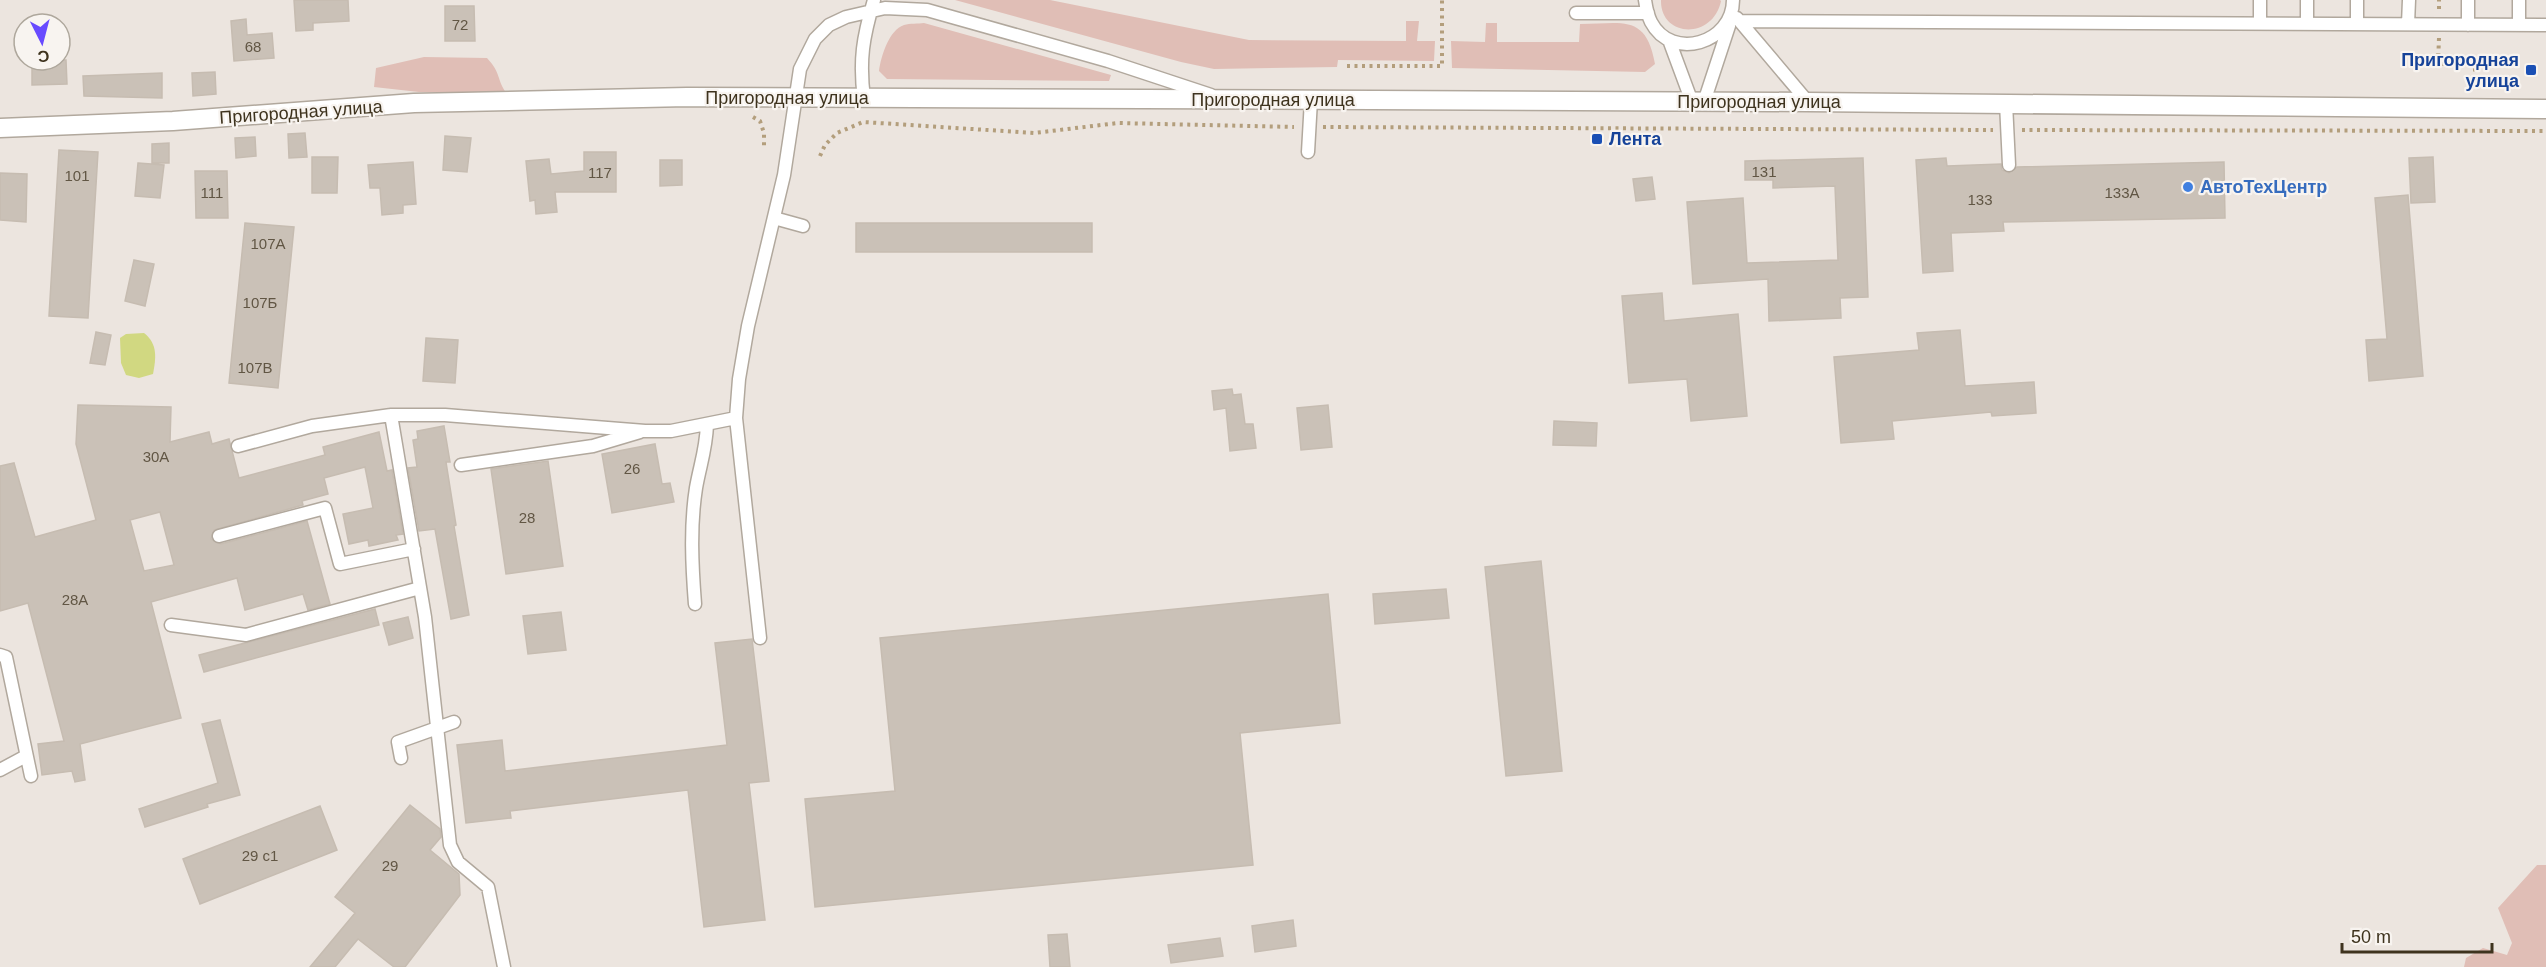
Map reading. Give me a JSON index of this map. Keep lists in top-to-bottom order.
{
  "streets": {
    "street": ["Пригородная улица"]
  },
  "places": {
    "transit": ["Пригородная улица", "Лента"],
    "other": ["АвтоТехЦентр"]
  },
  "house_numbers": [
    "72",
    "68",
    "131",
    "117",
    "101",
    "111",
    "133А",
    "133",
    "107А",
    "107Б",
    "107В",
    "30А",
    "26",
    "28",
    "28А",
    "29 с1",
    "29"
  ],
  "scale_bar": "50 m",
  "north": "bottom"
}
